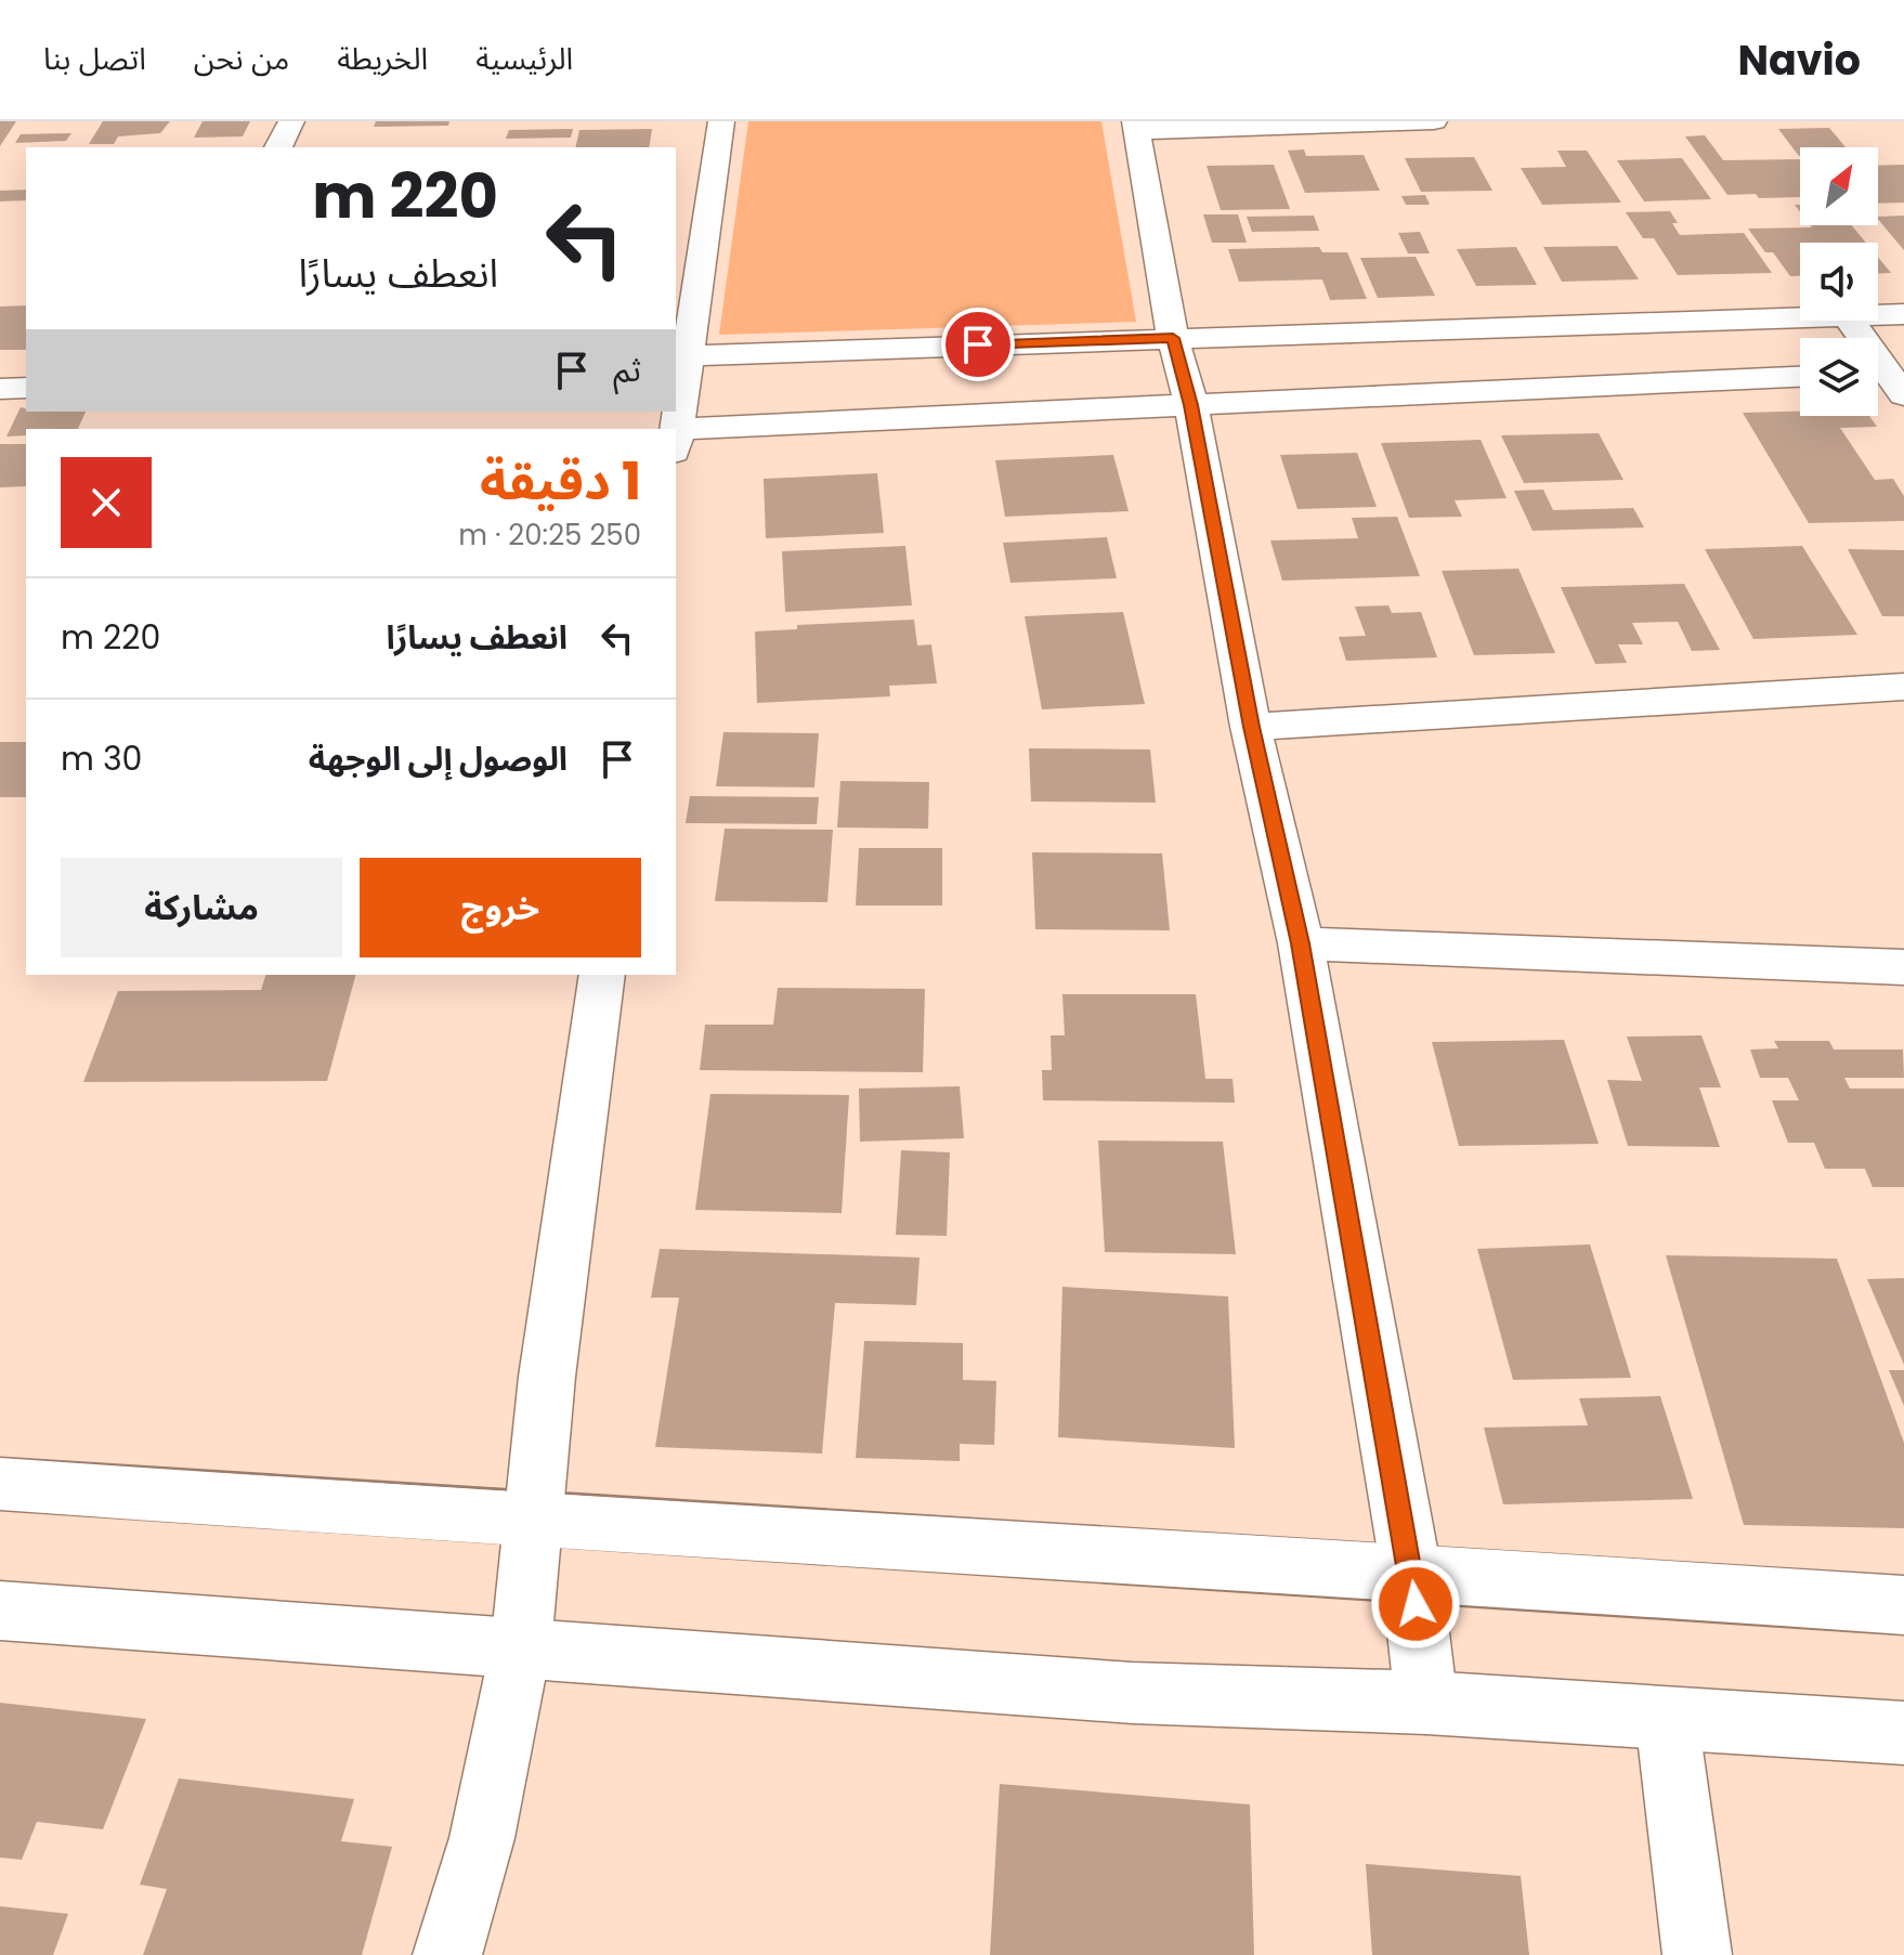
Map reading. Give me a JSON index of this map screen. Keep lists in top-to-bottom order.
{
  "north": "top right",
  "page": {
    "header": "Navio",
    "nav": [
      "الرئيسية",
      "الخريطة",
      "من نحن",
      "اتصل بنا"
    ],
    "turn": ["220 m", "انعطف يسارًا"],
    "then": "ثم",
    "heading": ["1 دقيقة", "250 m · 20:25"],
    "list": [
      {
        "name": "انعطف يسارًا",
        "value": "220 m"
      },
      {
        "name": "الوصول إلى الوجهة",
        "value": "30 m"
      }
    ],
    "buttons": ["خروج", "مشاركة"]
  }
}
